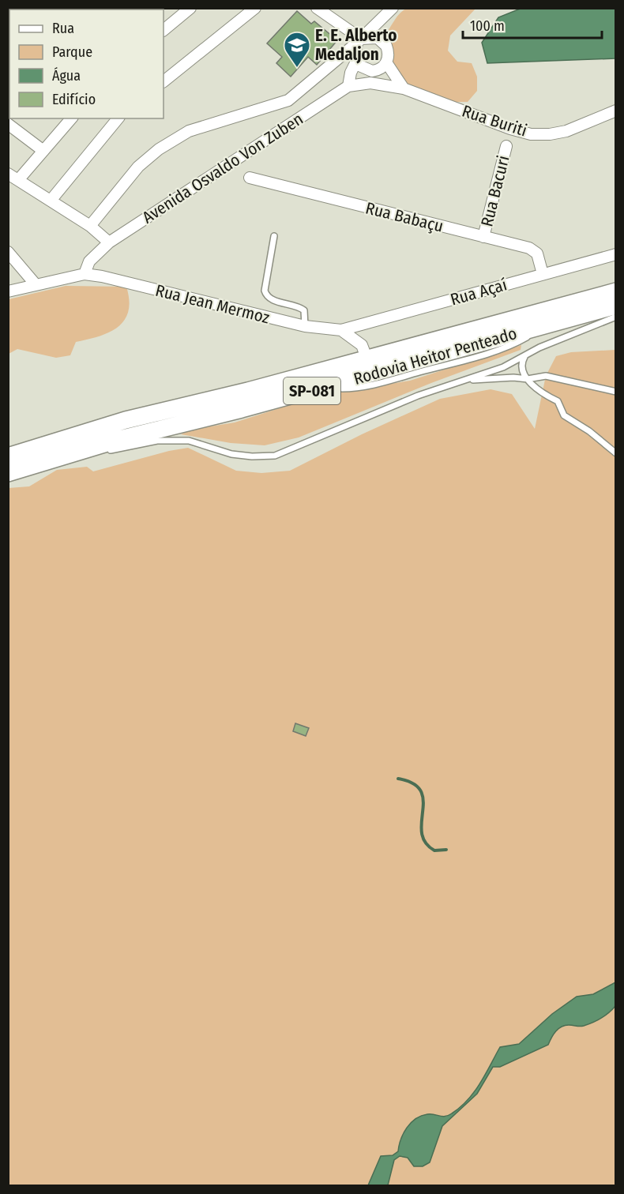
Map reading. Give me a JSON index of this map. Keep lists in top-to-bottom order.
{
  "streets": {
    "main road": ["Rodovia Heitor Penteado", "SP-081"],
    "street": [
      "Rua Buriti",
      "Avenida Osvaldo Von Zuben",
      "Rua Bacuri",
      "Rua Babaçu",
      "Rua Açaí",
      "Rua Jean Mermoz"
    ]
  },
  "crossings": [
    ["Rua Buriti", "Avenida Osvaldo Von Zuben"],
    ["Avenida Osvaldo Von Zuben", "Rua Jean Mermoz"],
    ["Rua Bacuri", "Rua Babaçu"],
    ["Rua Babaçu", "Rua Açaí"],
    ["Rua Açaí", "Rua Jean Mermoz"]
  ],
  "places": {
    "school or university": ["E. E. Alberto Medaljon"]
  },
  "legend": [
    "Rua",
    "Parque",
    "Água",
    "Edifício"
  ],
  "scale_bar": "100 m"
}
